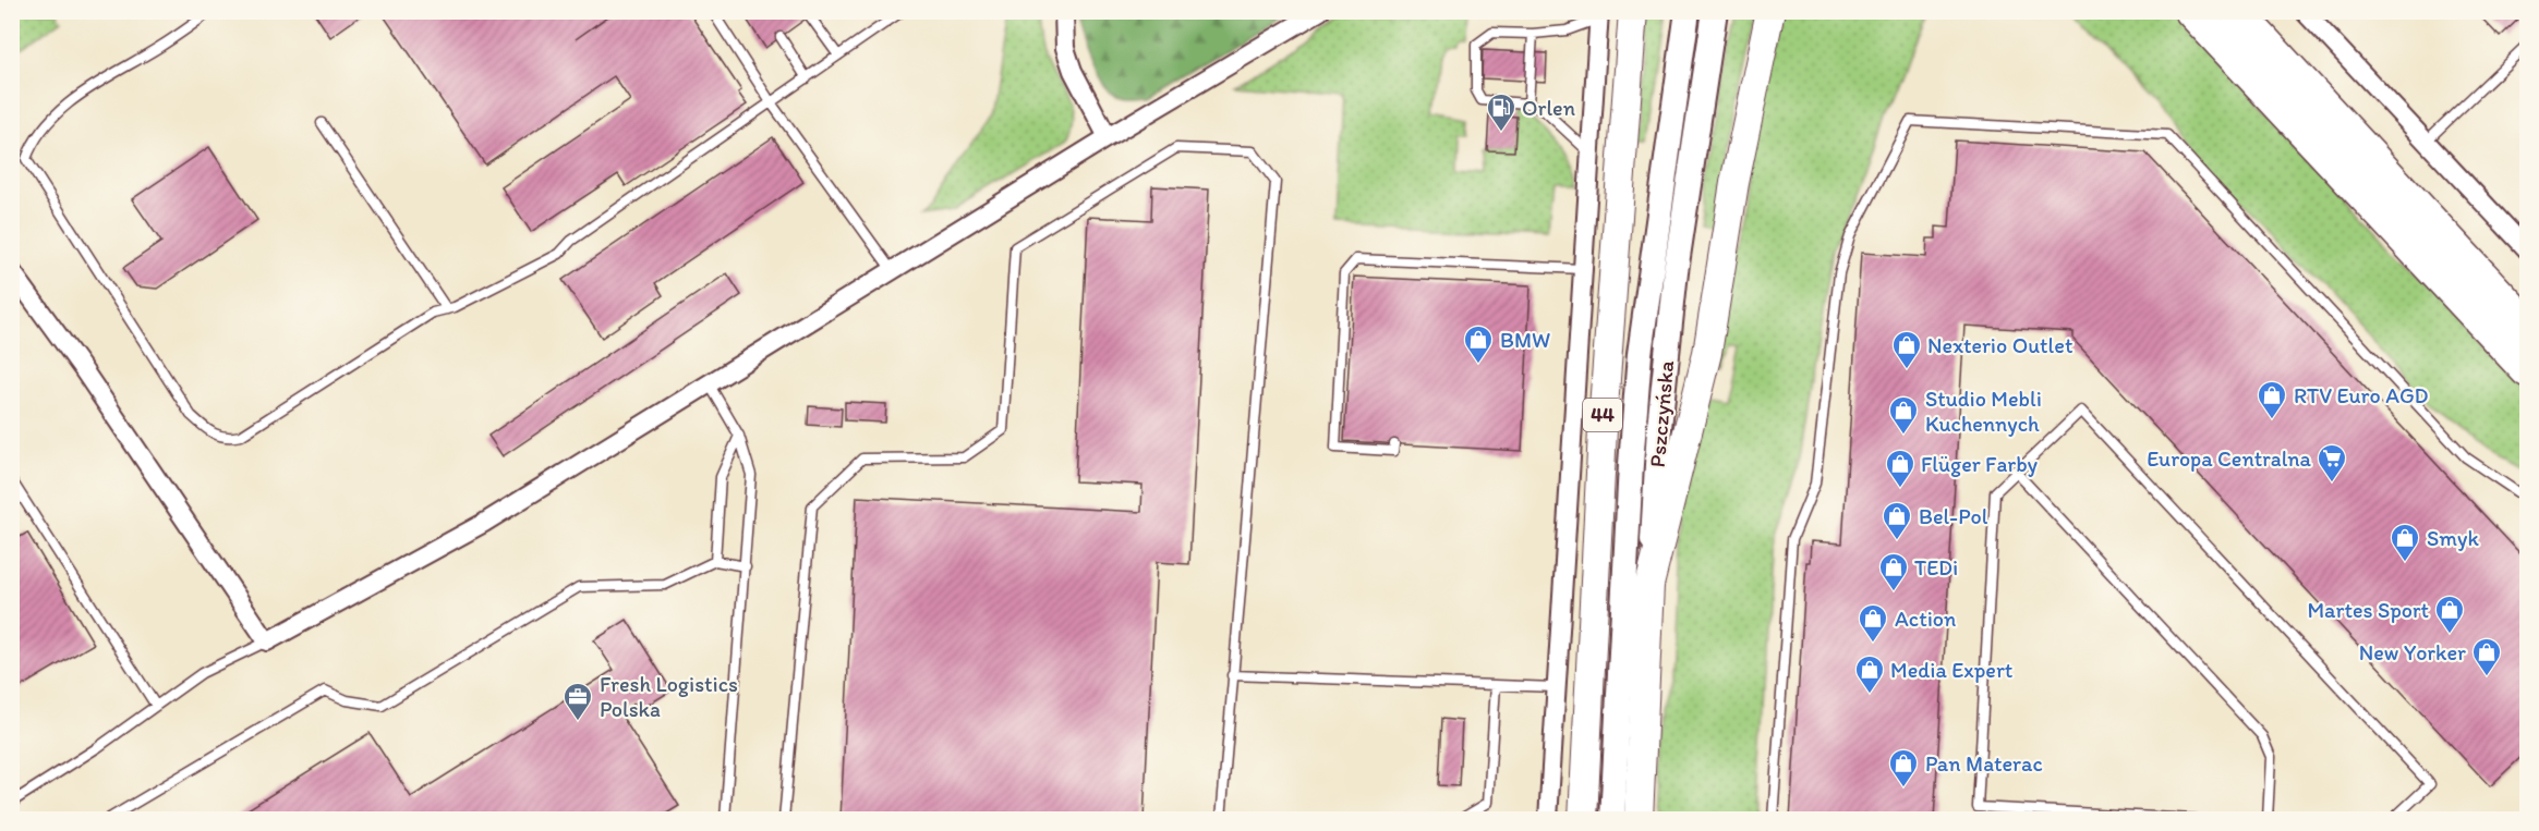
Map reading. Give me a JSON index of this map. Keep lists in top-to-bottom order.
{
  "streets": {
    "main road": ["Pszczyńska", "44"]
  },
  "places": {
    "fuel station": ["Orlen"],
    "shop": [
      "BMW",
      "Nexterio Outlet",
      "RTV Euro AGD",
      "Studio Mebli Kuchennych",
      "Flüger Farby",
      "Bel-Pol",
      "Smyk",
      "TEDi",
      "Martes Sport",
      "Action",
      "New Yorker",
      "Media Expert",
      "Pan Materac"
    ],
    "supermarket": ["Europa Centralna"],
    "office": ["Fresh Logistics Polska"]
  }
}
